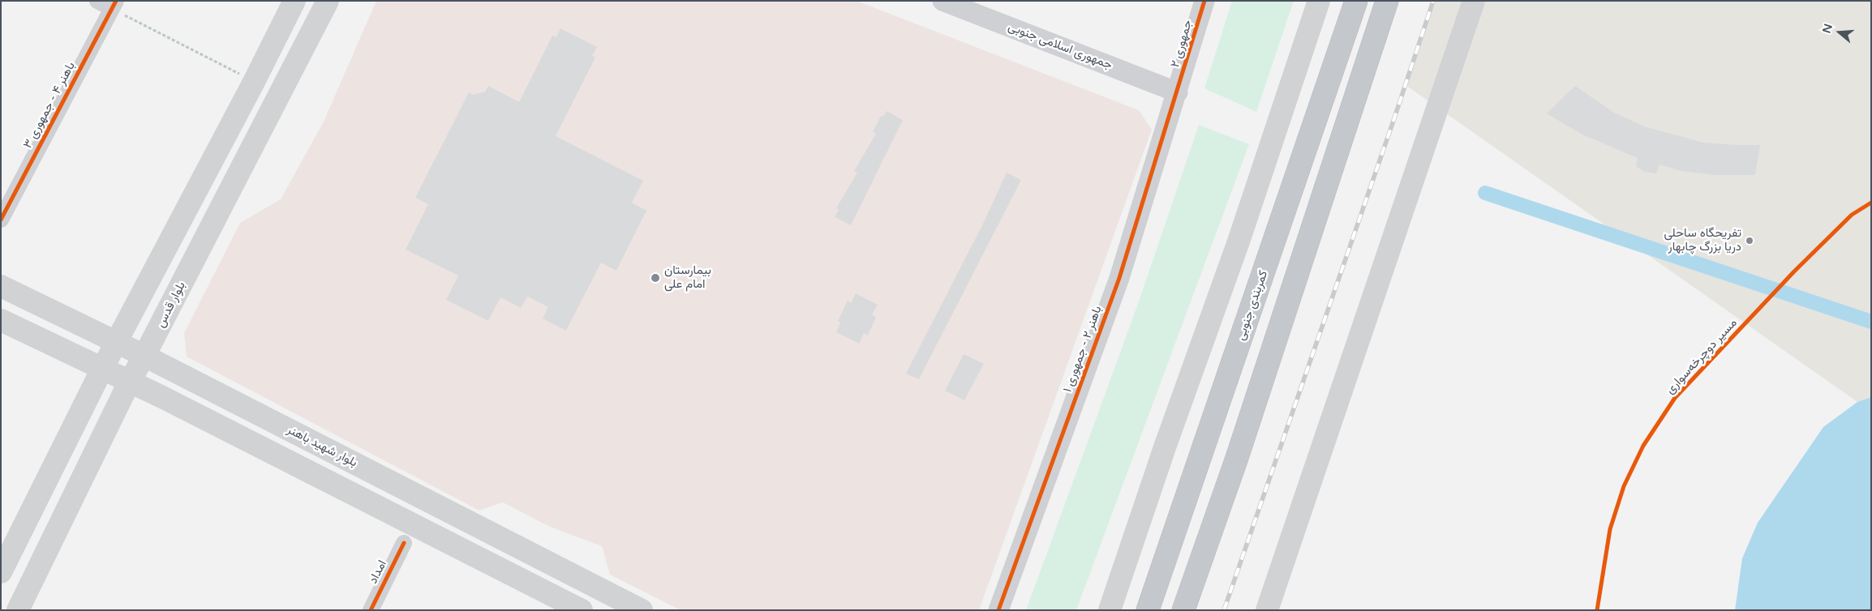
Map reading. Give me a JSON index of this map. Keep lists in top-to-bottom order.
{
  "streets": {
    "highway": ["کمربندی جنوبی"],
    "main road": ["بلوار قدس", "بلوار شهید باهنر"],
    "street": [
      "جمهوری ۲",
      "جمهوری اسلامی جنوبی",
      "باهنر ۴ - جمهوری ۳",
      "باهنر ۲ - جمهوری ۱",
      "امداد"
    ],
    "cycle path": ["مسیر دوچرخه‌سواری"]
  },
  "crossings": [
    ["جمهوری ۲", "جمهوری اسلامی جنوبی"],
    ["جمهوری ۲", "باهنر ۲ - جمهوری ۱"],
    ["جمهوری اسلامی جنوبی", "باهنر ۲ - جمهوری ۱"],
    ["بلوار قدس", "بلوار شهید باهنر"]
  ],
  "places": ["تفریحگاه ساحلی دریا بزرگ چابهار", "بیمارستان امام علی"],
  "north": "left"
}
